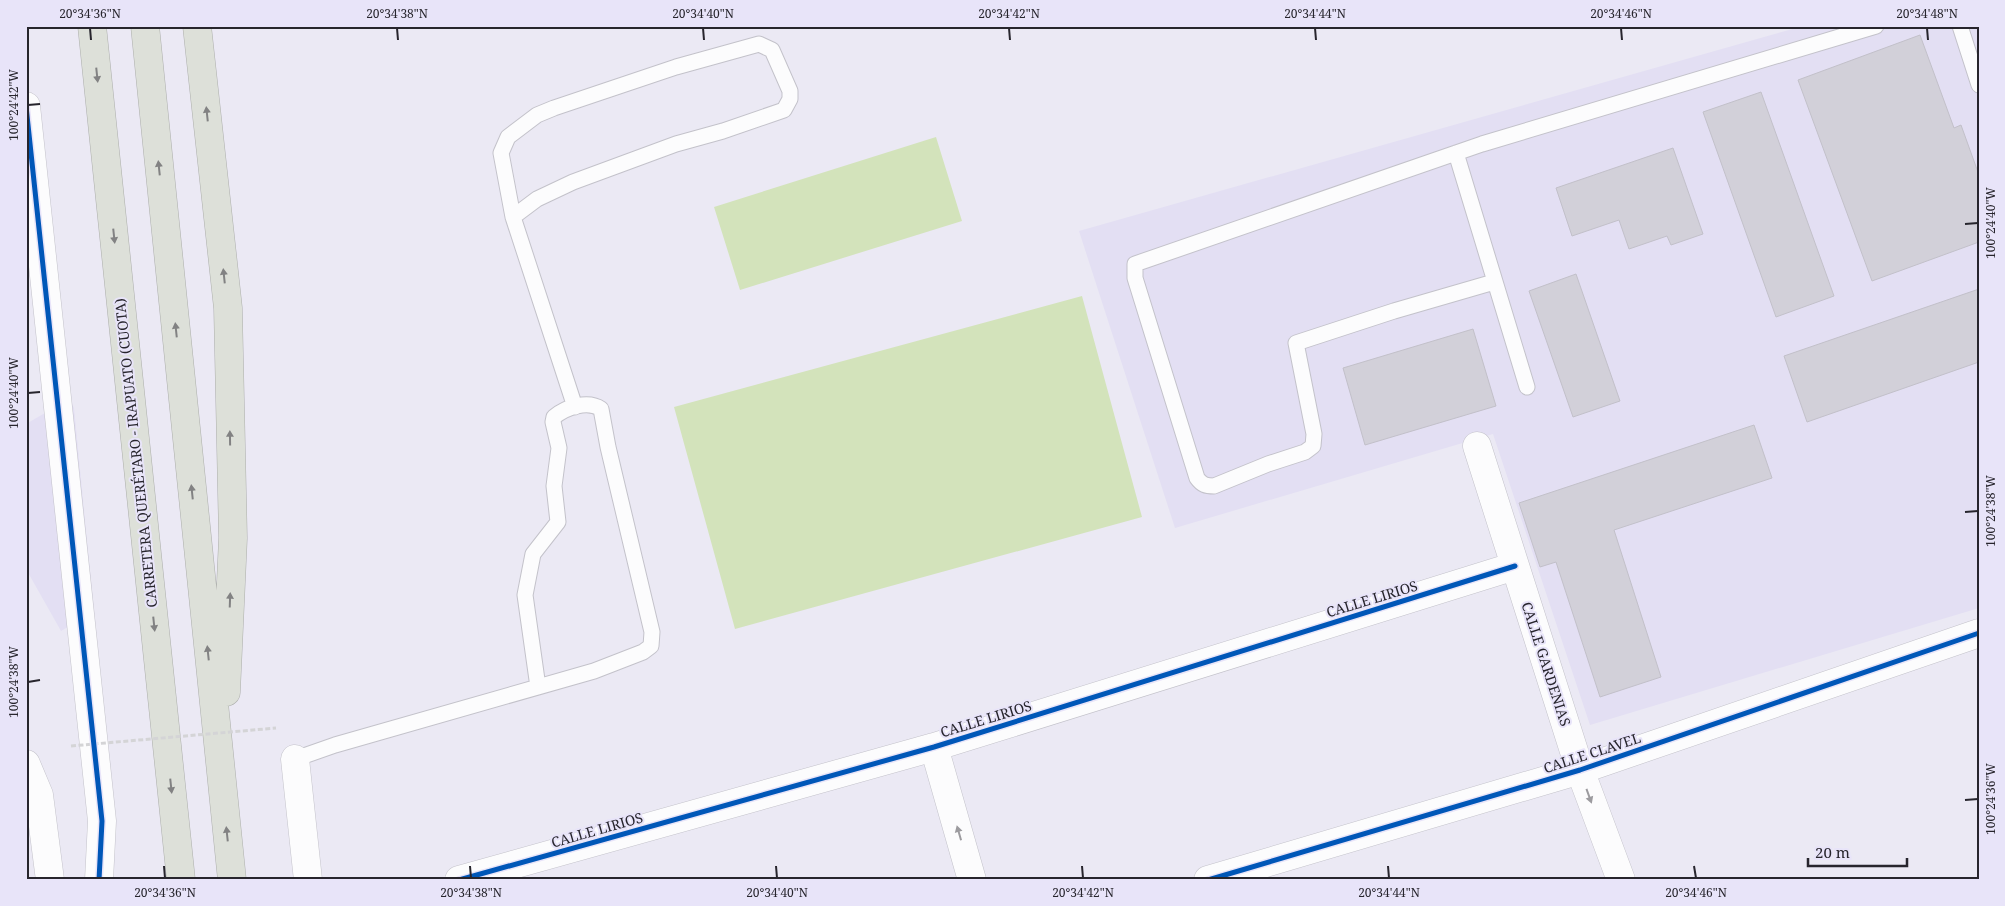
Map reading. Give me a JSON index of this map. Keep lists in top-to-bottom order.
{
  "streets": {
    "highway": ["CARRETERA QUERÉTARO - IRAPUATO (CUOTA)"],
    "street": ["CALLE LIRIOS", "CALLE GARDENIAS", "CALLE CLAVEL"]
  },
  "crossings": [
    ["CALLE LIRIOS", "CALLE GARDENIAS"],
    ["CALLE GARDENIAS", "CALLE CLAVEL"]
  ],
  "scale_bar": "20 m",
  "coordinates": [
    "20°34'36\"N",
    "20°34'38\"N",
    "20°34'40\"N",
    "20°34'42\"N",
    "20°34'44\"N",
    "20°34'46\"N",
    "20°34'48\"N",
    "100°24'42\"W",
    "100°24'40\"W",
    "100°24'38\"W",
    "100°24'36\"W"
  ]
}
